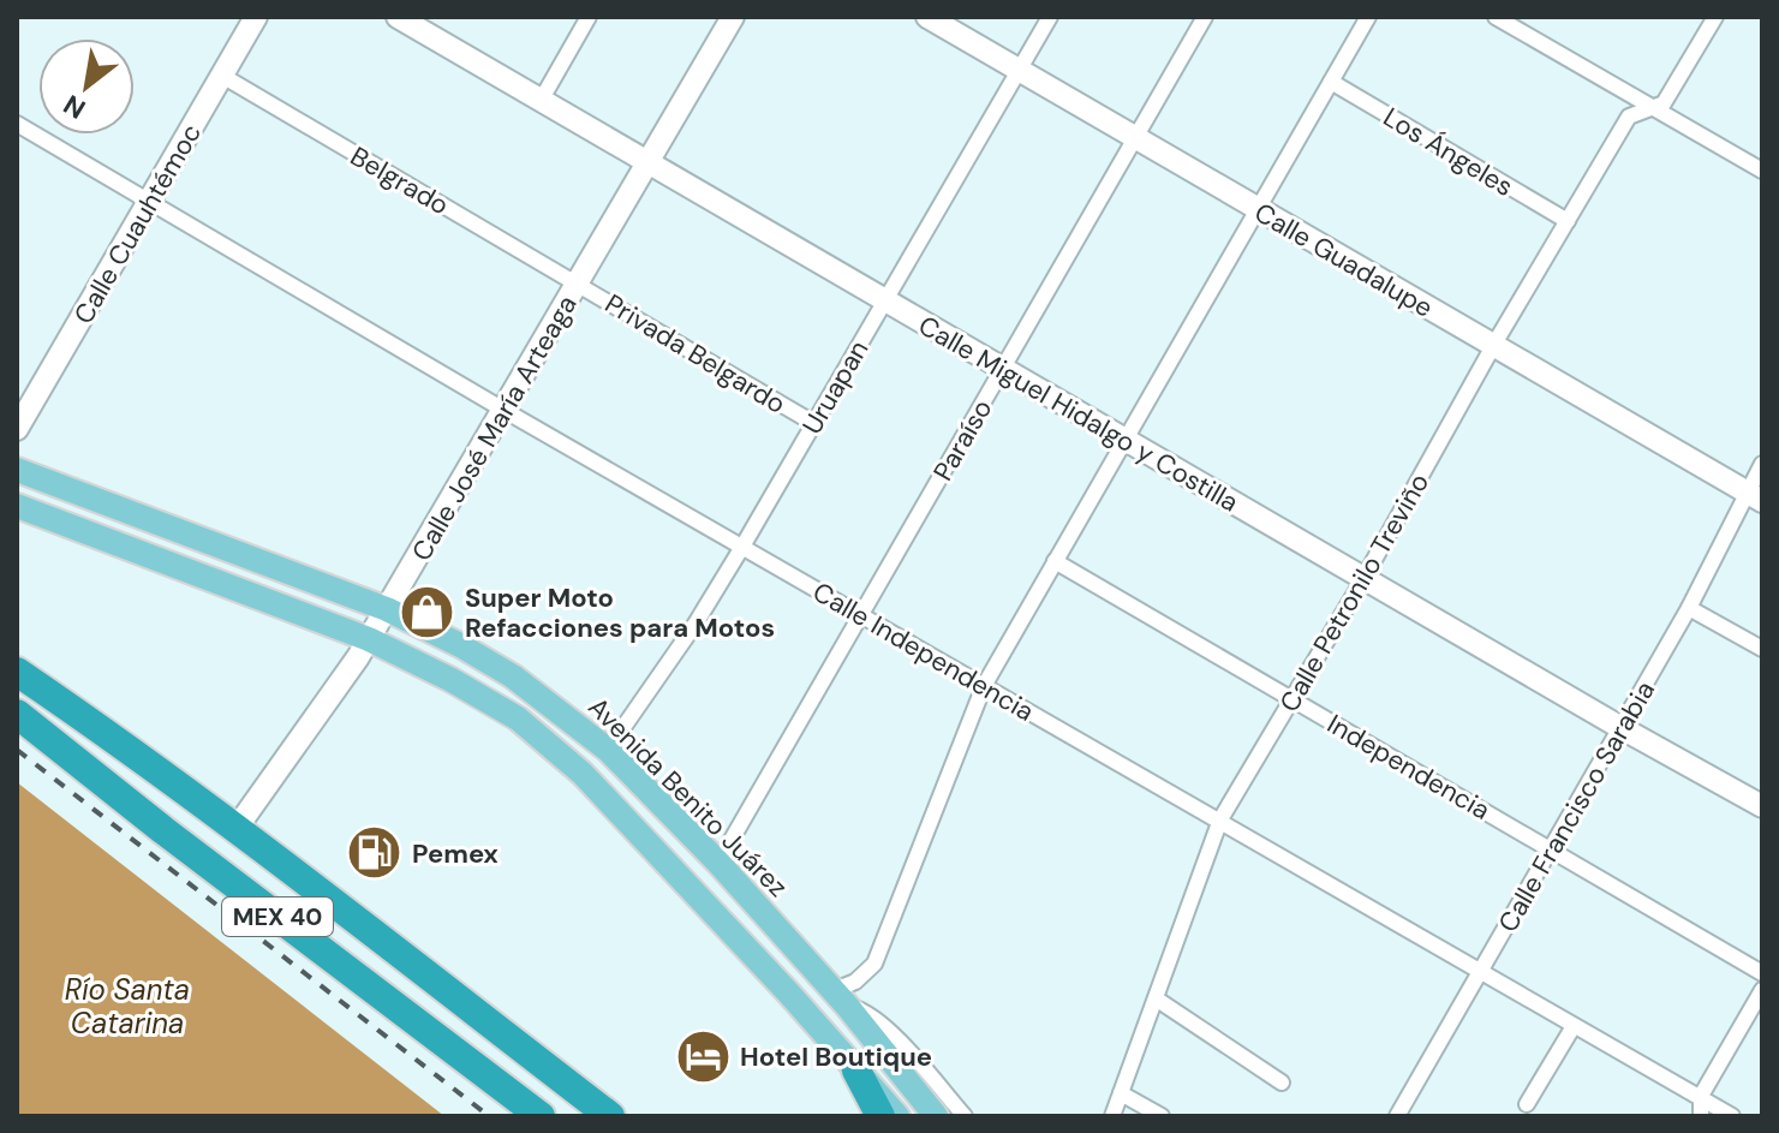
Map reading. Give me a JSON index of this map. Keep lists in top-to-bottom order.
{
  "streets": {
    "highway": ["MEX 40"],
    "main road": ["Avenida Benito Juárez"],
    "street": [
      "Los Ángeles",
      "Belgrado",
      "Calle Cuauhtémoc",
      "Calle Guadalupe",
      "Privada Belgardo",
      "Uruapan",
      "Calle Miguel Hidalgo y Costilla",
      "Calle José María Arteaga",
      "Paraíso",
      "Calle Petronilo Treviño",
      "Calle Independencia",
      "Independencia",
      "Calle Francisco Sarabia"
    ]
  },
  "crossings": [
    ["Los Ángeles", "Calle Petronilo Treviño"],
    ["Belgrado", "Calle Cuauhtémoc"],
    ["Belgrado", "Privada Belgardo"],
    ["Belgrado", "Calle José María Arteaga"],
    ["Calle Cuauhtémoc", "Calle Independencia"],
    ["Calle Guadalupe", "Uruapan"],
    ["Calle Guadalupe", "Paraíso"],
    ["Calle Guadalupe", "Calle Petronilo Treviño"],
    ["Calle Guadalupe", "Calle Francisco Sarabia"],
    ["Privada Belgardo", "Uruapan"],
    ["Privada Belgardo", "Calle José María Arteaga"],
    ["Uruapan", "Calle Miguel Hidalgo y Costilla"],
    ["Uruapan", "Calle Independencia"],
    ["Uruapan", "Avenida Benito Juárez"],
    ["Calle Miguel Hidalgo y Costilla", "Calle José María Arteaga"],
    ["Calle Miguel Hidalgo y Costilla", "Paraíso"],
    ["Calle Miguel Hidalgo y Costilla", "Calle Petronilo Treviño"],
    ["Calle Miguel Hidalgo y Costilla", "Calle Francisco Sarabia"],
    ["Calle José María Arteaga", "Calle Independencia"],
    ["Calle José María Arteaga", "Avenida Benito Juárez"],
    ["Calle José María Arteaga", "MEX 40"],
    ["Paraíso", "Calle Independencia"],
    ["Paraíso", "Avenida Benito Juárez"],
    ["Calle Petronilo Treviño", "Calle Independencia"],
    ["Calle Petronilo Treviño", "Independencia"],
    ["Calle Independencia", "Calle Francisco Sarabia"],
    ["Independencia", "Calle Francisco Sarabia"]
  ],
  "water": ["Río Santa Catarina"],
  "places": {
    "shop": ["Super Moto Refacciones para Motos"],
    "fuel station": ["Pemex"],
    "hotel": ["Hotel Boutique"]
  },
  "north": "bottom left"
}
